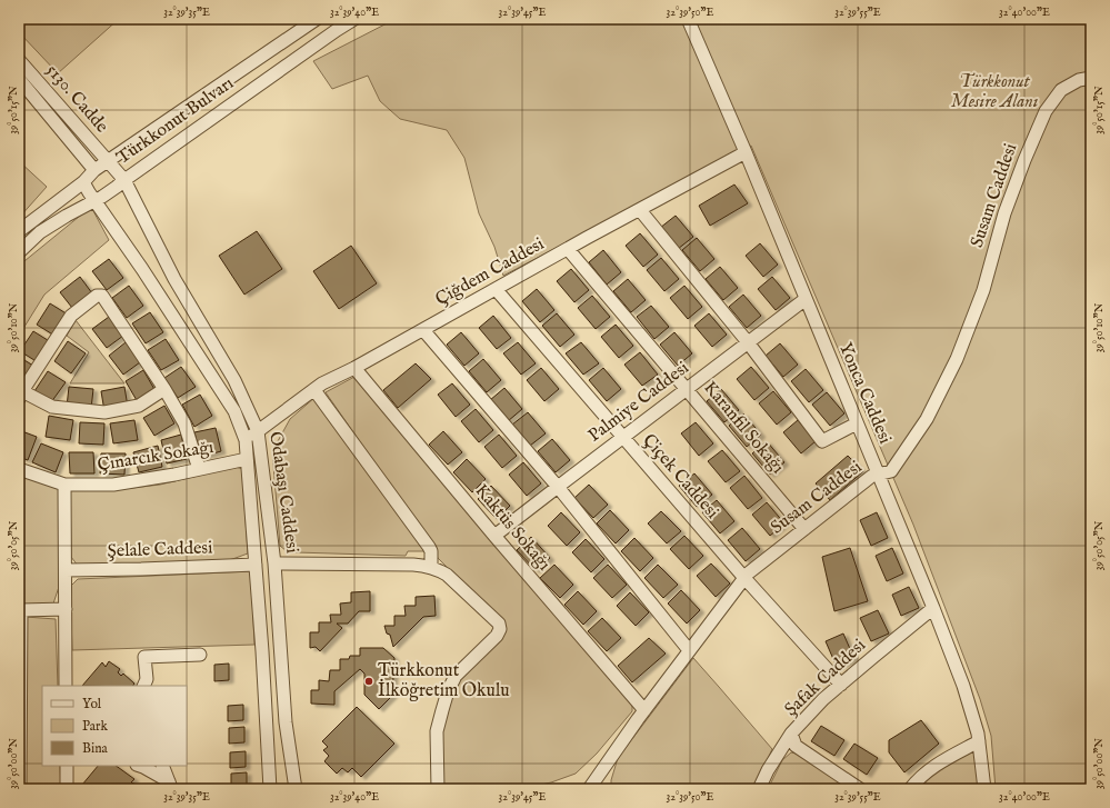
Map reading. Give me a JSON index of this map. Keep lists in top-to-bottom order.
{
  "streets": {
    "street": [
      "5130. Cadde",
      "Türkkonut Bulvarı",
      "Susam Caddesi",
      "Çiğdem Caddesi",
      "Yonca Caddesi",
      "Palmiye Caddesi",
      "Karanfil Sokağı",
      "Çınarcık Sokağı",
      "Çiçek Caddesi",
      "Odabaşı Caddesi",
      "Kaktüs Sokağı",
      "Şelale Caddesi",
      "Şafak Caddesi"
    ]
  },
  "crossings": [
    ["5130. Cadde", "Türkkonut Bulvarı"],
    ["5130. Cadde", "Odabaşı Caddesi"],
    ["Türkkonut Bulvarı", "Odabaşı Caddesi"],
    ["Susam Caddesi", "Yonca Caddesi"],
    ["Susam Caddesi", "Karanfil Sokağı"],
    ["Susam Caddesi", "Çiçek Caddesi"],
    ["Susam Caddesi", "Kaktüs Sokağı"],
    ["Çiğdem Caddesi", "Yonca Caddesi"],
    ["Çiğdem Caddesi", "Karanfil Sokağı"],
    ["Çiğdem Caddesi", "Çiçek Caddesi"],
    ["Çiğdem Caddesi", "Odabaşı Caddesi"],
    ["Çiğdem Caddesi", "Kaktüs Sokağı"],
    ["Yonca Caddesi", "Palmiye Caddesi"],
    ["Yonca Caddesi", "Şafak Caddesi"],
    ["Palmiye Caddesi", "Karanfil Sokağı"],
    ["Palmiye Caddesi", "Çiçek Caddesi"],
    ["Palmiye Caddesi", "Kaktüs Sokağı"],
    ["Çınarcık Sokağı", "Odabaşı Caddesi"],
    ["Çiçek Caddesi", "Şafak Caddesi"],
    ["Odabaşı Caddesi", "Şelale Caddesi"]
  ],
  "parks": ["Türkkonut Mesire Alanı"],
  "places": ["Türkkonut İlköğretim Okulu"],
  "legend": ["Yol", "Park", "Bina"],
  "coordinates": [
    "32°39'35\"E",
    "32°39'40\"E",
    "32°39'45\"E",
    "32°39'50\"E",
    "32°39'55\"E",
    "32°40'00\"E",
    "39°50'15\"N",
    "39°50'10\"N",
    "39°50'05\"N",
    "39°50'00\"N"
  ]
}
